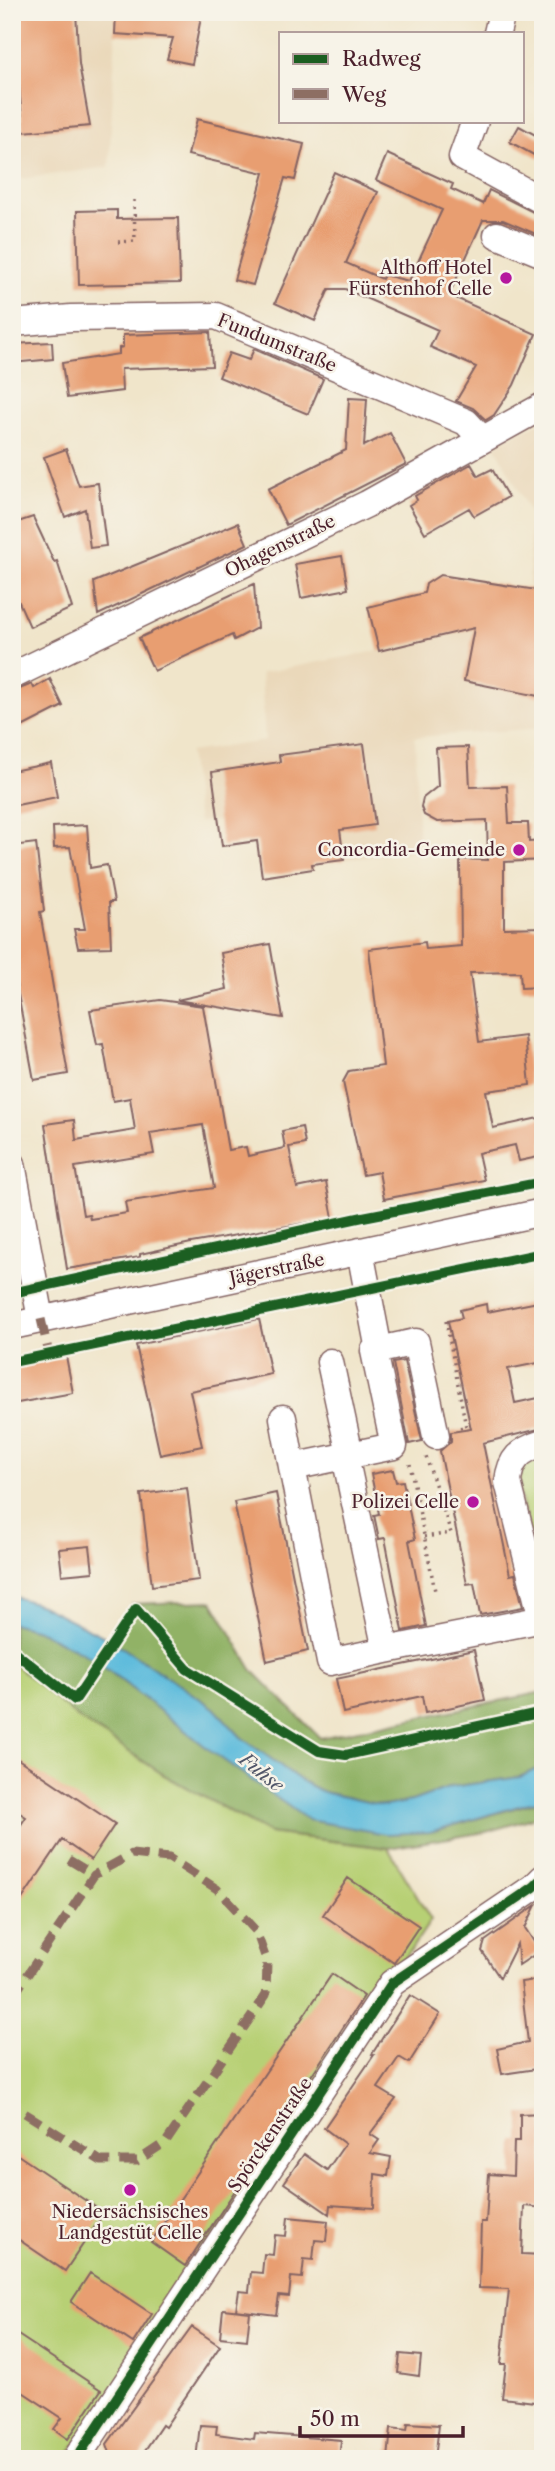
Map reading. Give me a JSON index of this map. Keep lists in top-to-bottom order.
{
  "streets": {
    "street": [
      "Fundumstraße",
      "Ohagenstraße",
      "Jägerstraße",
      "Spörckenstraße"
    ]
  },
  "crossings": [
    ["Fundumstraße", "Ohagenstraße"]
  ],
  "water": ["Fuhse"],
  "places": [
    "Althoff Hotel Fürstenhof Celle",
    "Concordia-Gemeinde",
    "Polizei Celle",
    "Niedersächsisches Landgestüt Celle"
  ],
  "legend": ["Radweg", "Weg"],
  "scale_bar": "50 m"
}
